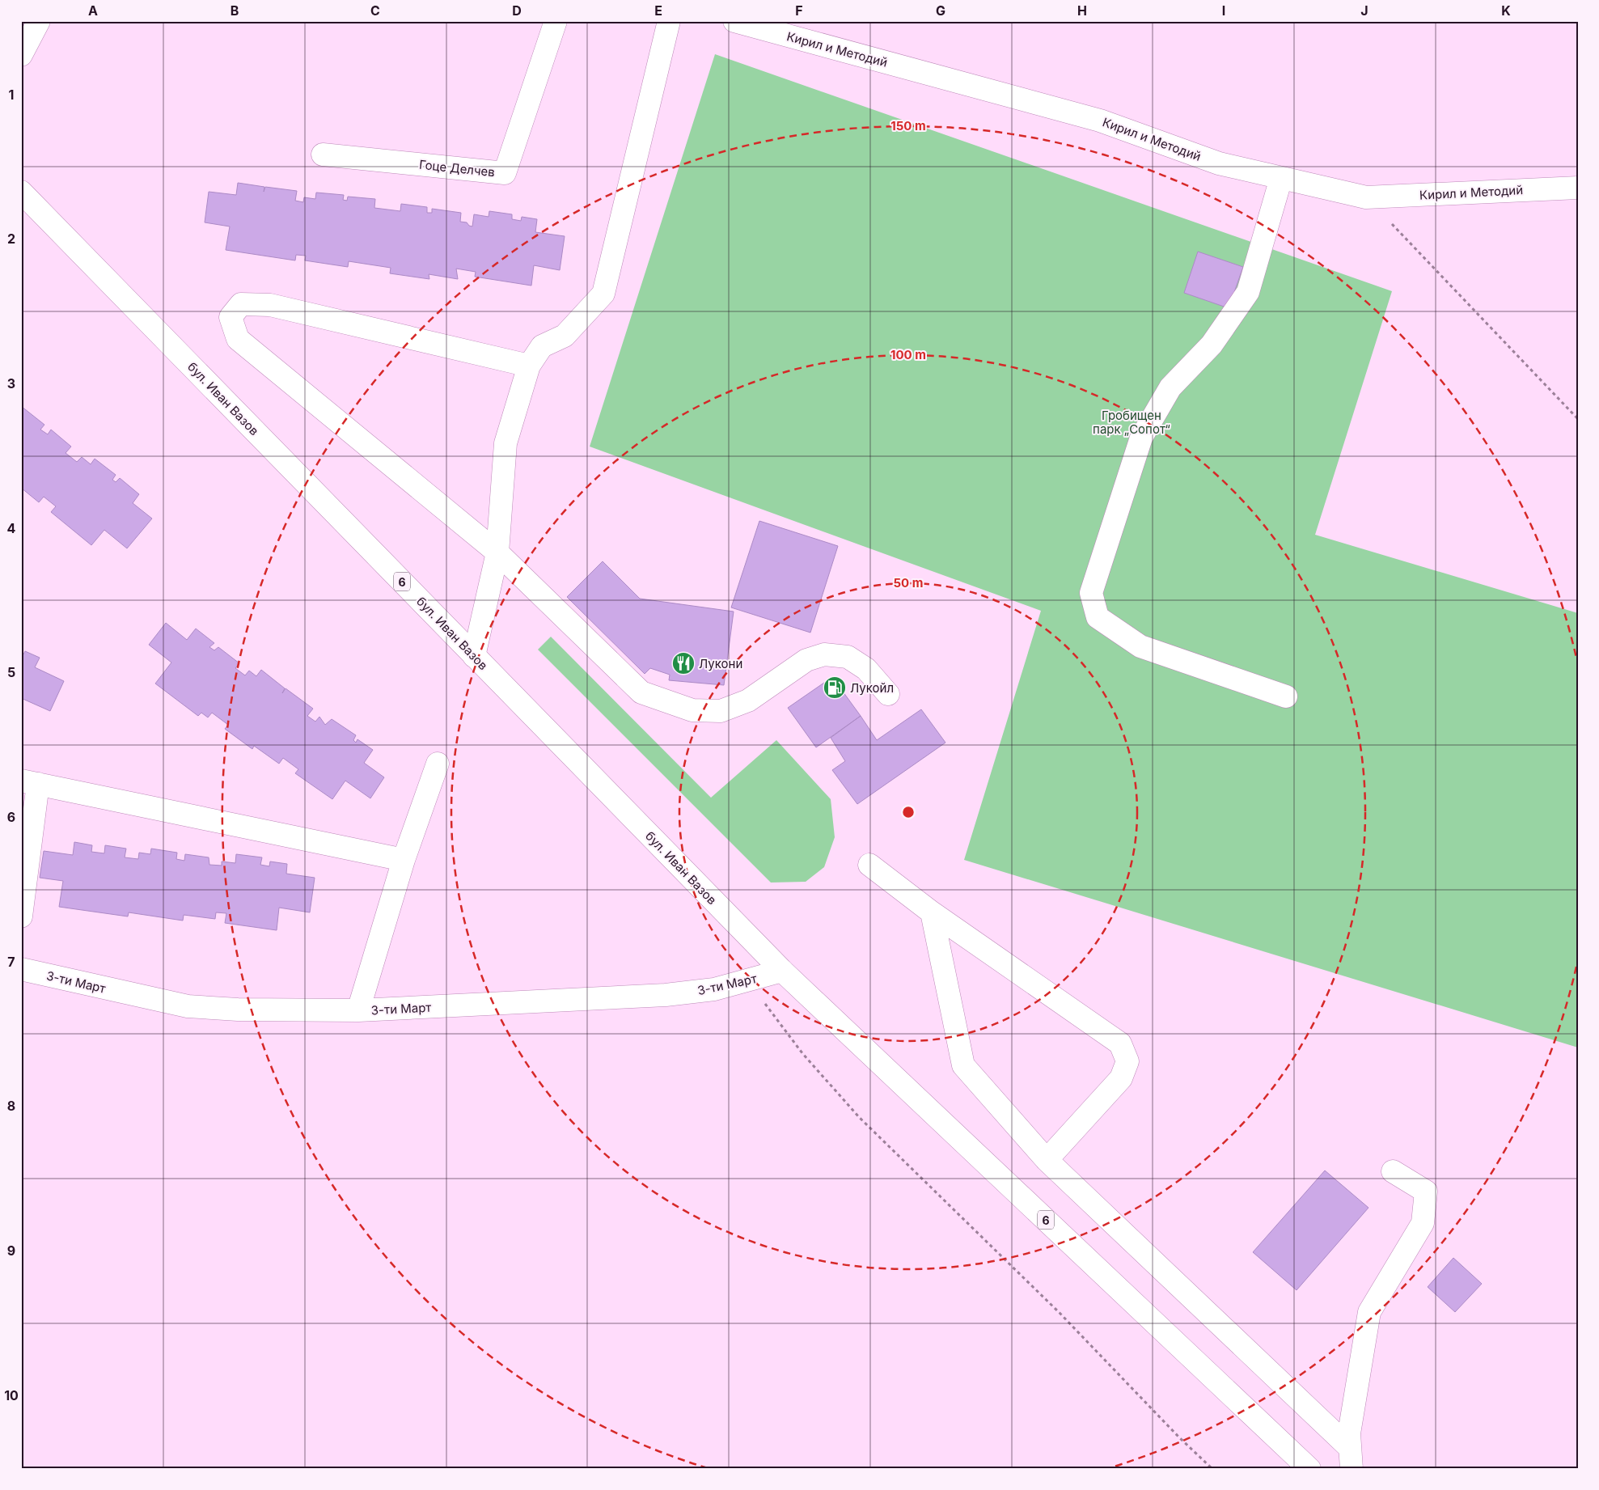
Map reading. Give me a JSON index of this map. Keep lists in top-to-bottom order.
{
  "streets": {
    "street": [
      "Кирил и Методий",
      "Гоце Делчев",
      "бул. Иван Вазов",
      "6",
      "3-ти Март"
    ]
  },
  "crossings": [
    ["бул. Иван Вазов", "6"],
    ["бул. Иван Вазов", "3-ти Март"],
    ["6", "3-ти Март"]
  ],
  "parks": ["Гробищен парк „Сопот“"],
  "places": {
    "restaurant": ["Лукони"],
    "fuel station": ["Лукойл"]
  },
  "grid": {
    "columns": [
      "A",
      "B",
      "C",
      "D",
      "E",
      "F",
      "G",
      "H",
      "I",
      "J",
      "K"
    ],
    "rows": [
      "1",
      "2",
      "3",
      "4",
      "5",
      "6",
      "7",
      "8",
      "9",
      "10"
    ]
  },
  "rings": ["150 m", "100 m", "50 m"]
}
